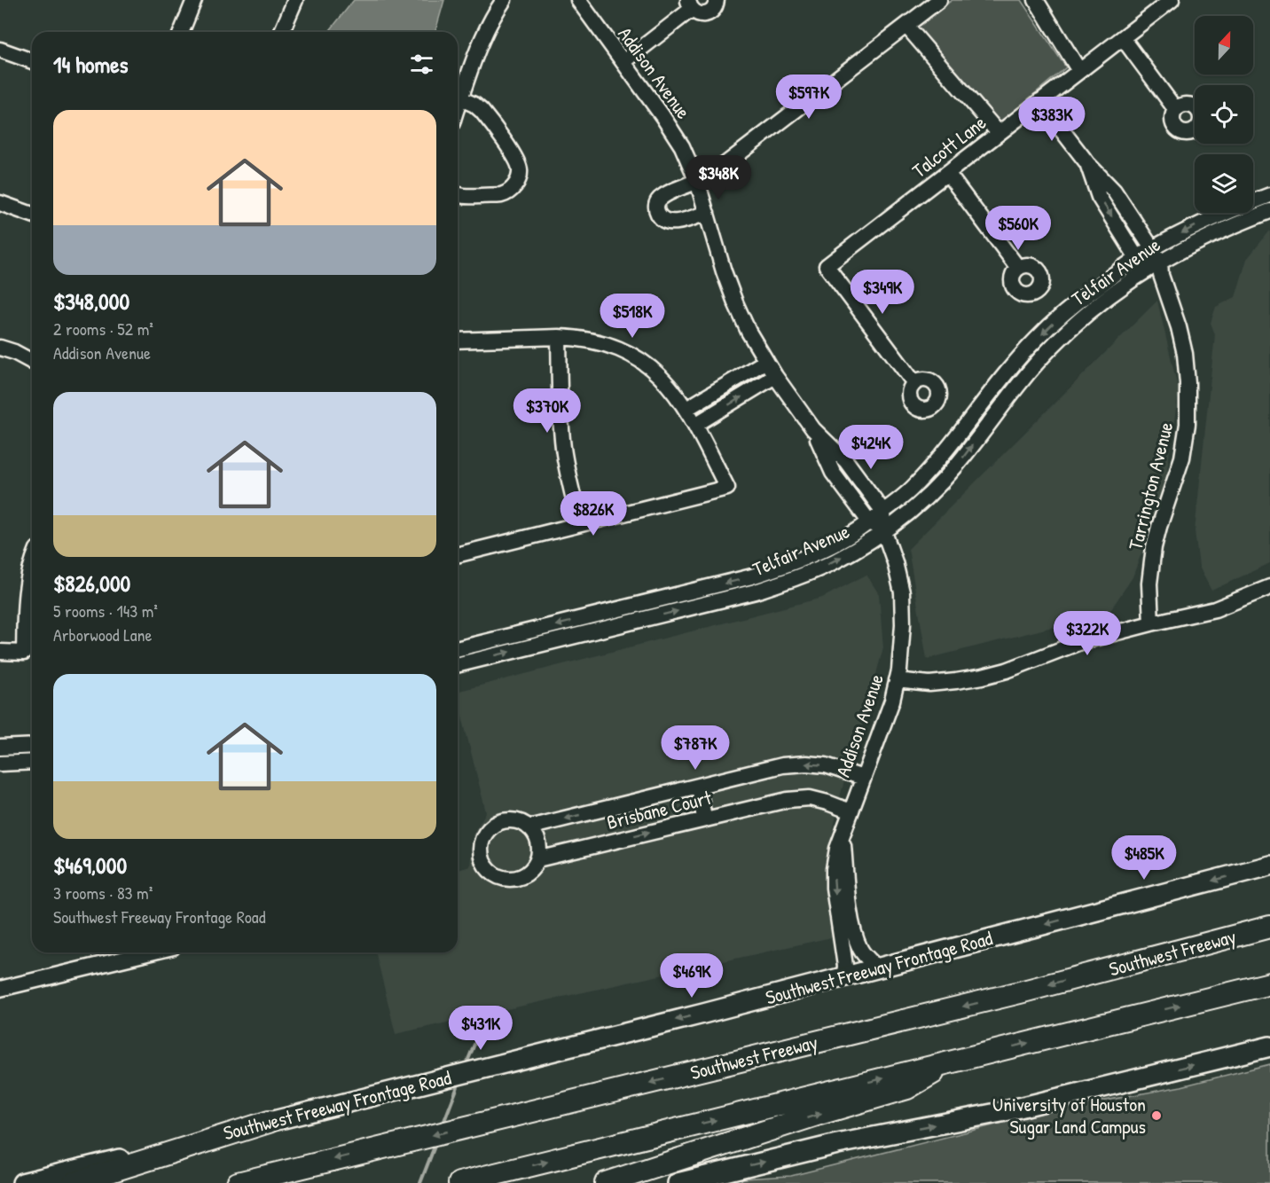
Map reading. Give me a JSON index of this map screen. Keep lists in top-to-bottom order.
{
  "streets": {
    "highway": ["Southwest Freeway"],
    "main road": ["Southwest Freeway Frontage Road"],
    "street": [
      "Addison Avenue",
      "Talcott Lane",
      "Telfair Avenue",
      "Tarrington Avenue",
      "Brisbane Court"
    ]
  },
  "crossings": [
    ["Addison Avenue", "Telfair Avenue"],
    ["Addison Avenue", "Brisbane Court"],
    ["Addison Avenue", "Southwest Freeway Frontage Road"],
    ["Talcott Lane", "Tarrington Avenue"],
    ["Telfair Avenue", "Tarrington Avenue"]
  ],
  "one_way": ["Southwest Freeway Frontage Road"],
  "places": ["University of Houston Sugar Land Campus"],
  "north": "top",
  "page": {
    "heading": "14 homes",
    "price": [
      "$597K",
      "$383K",
      "$348K",
      "$560K",
      "$349K",
      "$518K",
      "$370K",
      "$424K",
      "$826K",
      "$322K",
      "$787K",
      "$485K",
      "$469K",
      "$431K"
    ],
    "list": [
      {
        "name": "$348,000",
        "note": "2 rooms · 52 m² · Addison Avenue"
      },
      {
        "name": "$826,000",
        "note": "5 rooms · 143 m² · Arborwood Lane"
      },
      {
        "name": "$469,000",
        "note": "3 rooms · 83 m² · Southwest Freeway Frontage Road"
      }
    ]
  }
}
